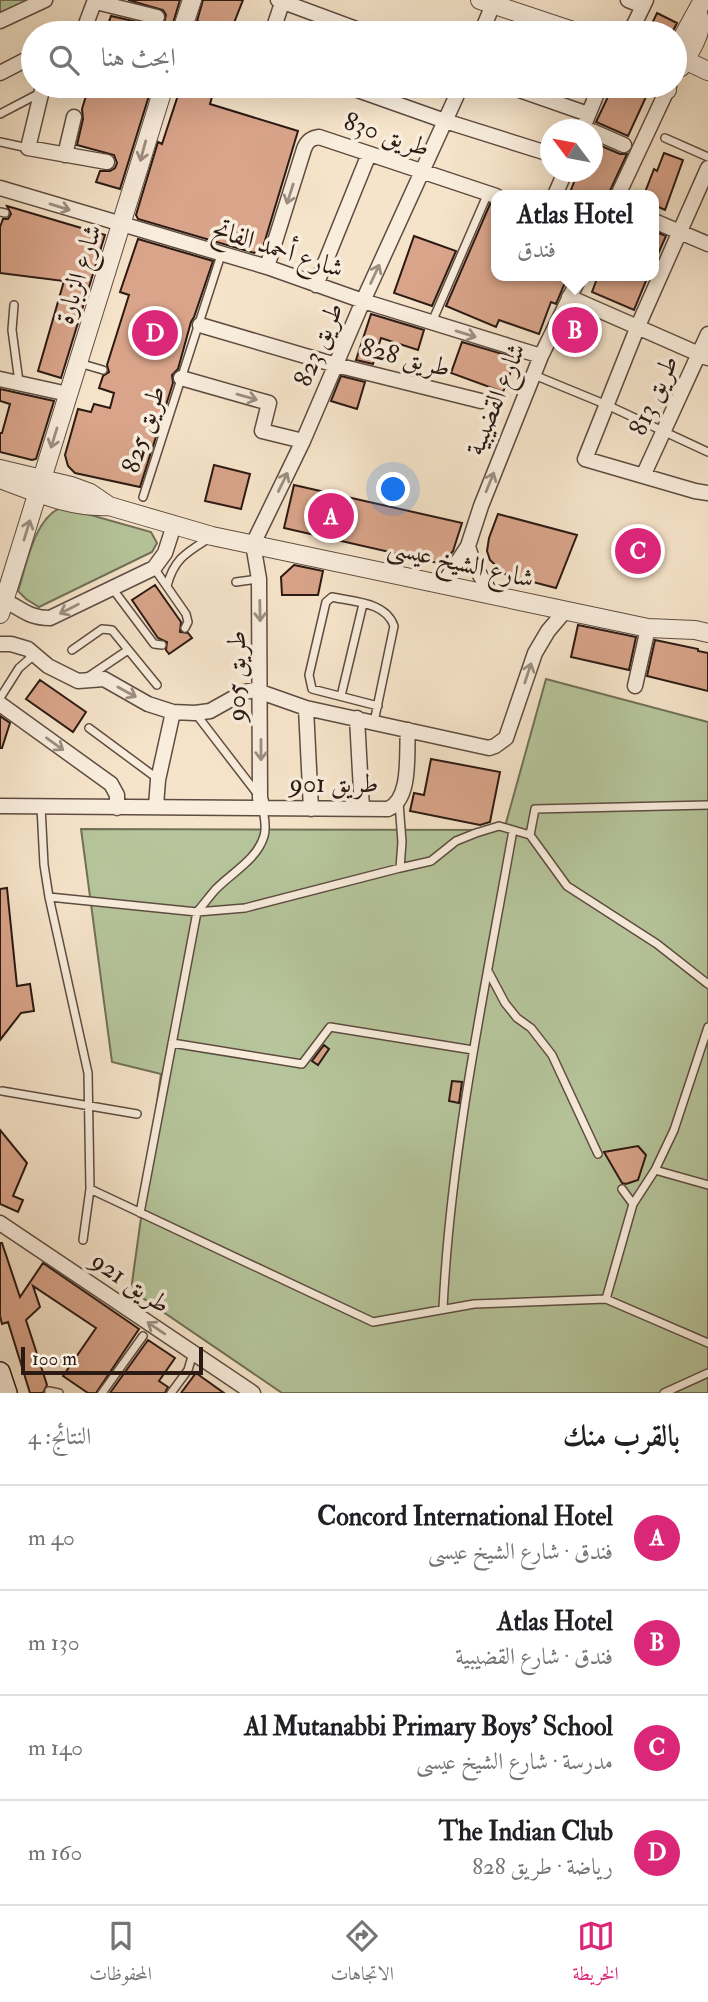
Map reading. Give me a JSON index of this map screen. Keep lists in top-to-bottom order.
{
  "streets": {
    "street": [
      "طريق 830",
      "شارع أحمد الفاتح",
      "شارع الزبارة",
      "طريق 823",
      "طريق 828",
      "طريق 813",
      "شارع القضيبية",
      "شارع الشيخ عيسى",
      "طريق 905",
      "طريق 901",
      "طريق 921"
    ],
    "lane": ["طريق 825"]
  },
  "crossings": [
    ["طريق 830", "شارع أحمد الفاتح"],
    ["طريق 830", "طريق 823"],
    ["شارع أحمد الفاتح", "شارع الزبارة"],
    ["شارع أحمد الفاتح", "طريق 823"],
    ["شارع أحمد الفاتح", "شارع القضيبية"],
    ["شارع أحمد الفاتح", "طريق 825"],
    ["شارع الزبارة", "شارع الشيخ عيسى"],
    ["طريق 823", "طريق 828"],
    ["طريق 823", "شارع الشيخ عيسى"],
    ["طريق 823", "طريق 905"],
    ["طريق 828", "طريق 825"],
    ["شارع القضيبية", "شارع الشيخ عيسى"],
    ["شارع الشيخ عيسى", "طريق 905"],
    ["طريق 905", "طريق 901"]
  ],
  "one_way": ["شارع القضيبية", "طريق 921"],
  "scale_bar": "100 m",
  "north": "top left",
  "page": {
    "search": "ابحث هنا",
    "popup": ["Atlas Hotel", "فندق"],
    "pins": [
      "B",
      "D",
      "A",
      "C"
    ],
    "scale": "100 m",
    "heading": ["بالقرب منك", "النتائج: 4"],
    "list": [
      {
        "mark": "A",
        "name": "Concord International Hotel",
        "note": "فندق · شارع الشيخ عيسى",
        "value": "40 m"
      },
      {
        "mark": "B",
        "name": "Atlas Hotel",
        "note": "فندق · شارع القضيبية",
        "value": "130 m"
      },
      {
        "mark": "C",
        "name": "Al Mutanabbi Primary Boys' School",
        "note": "مدرسة · شارع الشيخ عيسى",
        "value": "140 m"
      },
      {
        "mark": "D",
        "name": "The Indian Club",
        "note": "رياضة · طريق 828",
        "value": "160 m"
      }
    ],
    "nav": ["الخريطة", "الاتجاهات", "المحفوظات"]
  }
}
